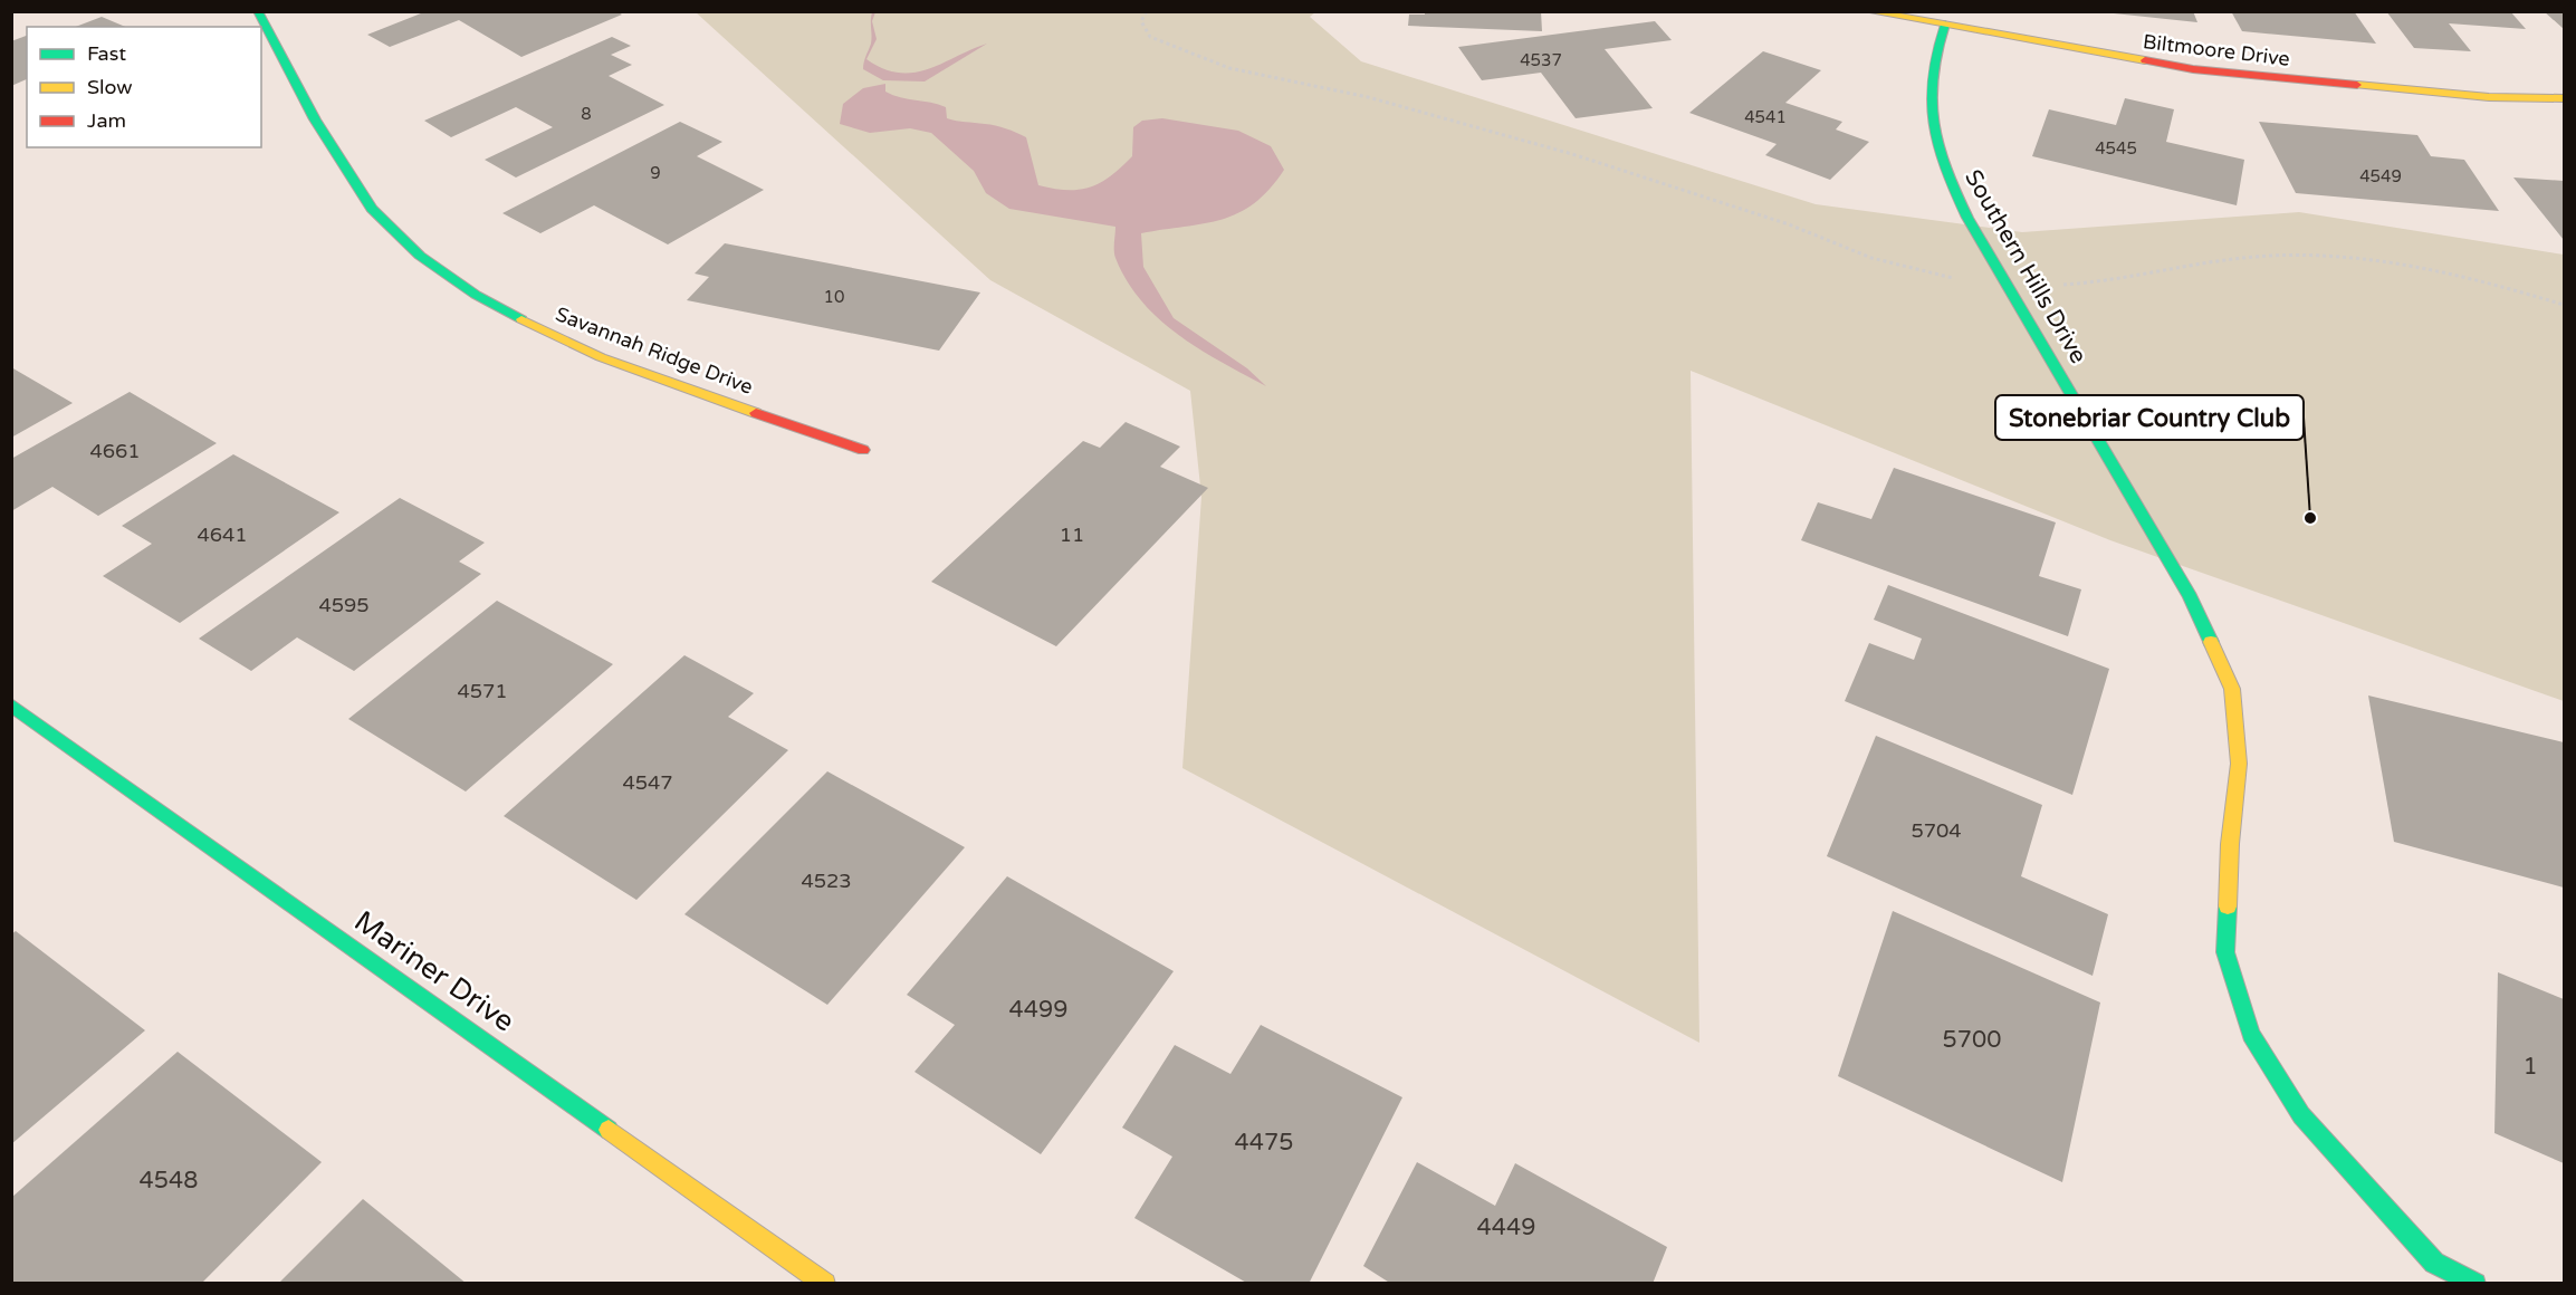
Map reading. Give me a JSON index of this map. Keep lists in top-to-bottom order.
{
  "streets": {
    "street": [
      "Biltmoore Drive",
      "Southern Hills Drive",
      "Savannah Ridge Drive",
      "Mariner Drive"
    ]
  },
  "crossings": [
    ["Biltmoore Drive", "Southern Hills Drive"]
  ],
  "places": ["Stonebriar Country Club"],
  "house_numbers": [
    "4537",
    "8",
    "4541",
    "4545",
    "9",
    "4549",
    "10",
    "4661",
    "4641",
    "11",
    "4595",
    "4571",
    "4547",
    "5704",
    "4523",
    "4499",
    "5700",
    "1",
    "4475",
    "4548",
    "4449"
  ],
  "legend": ["Fast", "Slow", "Jam"]
}
